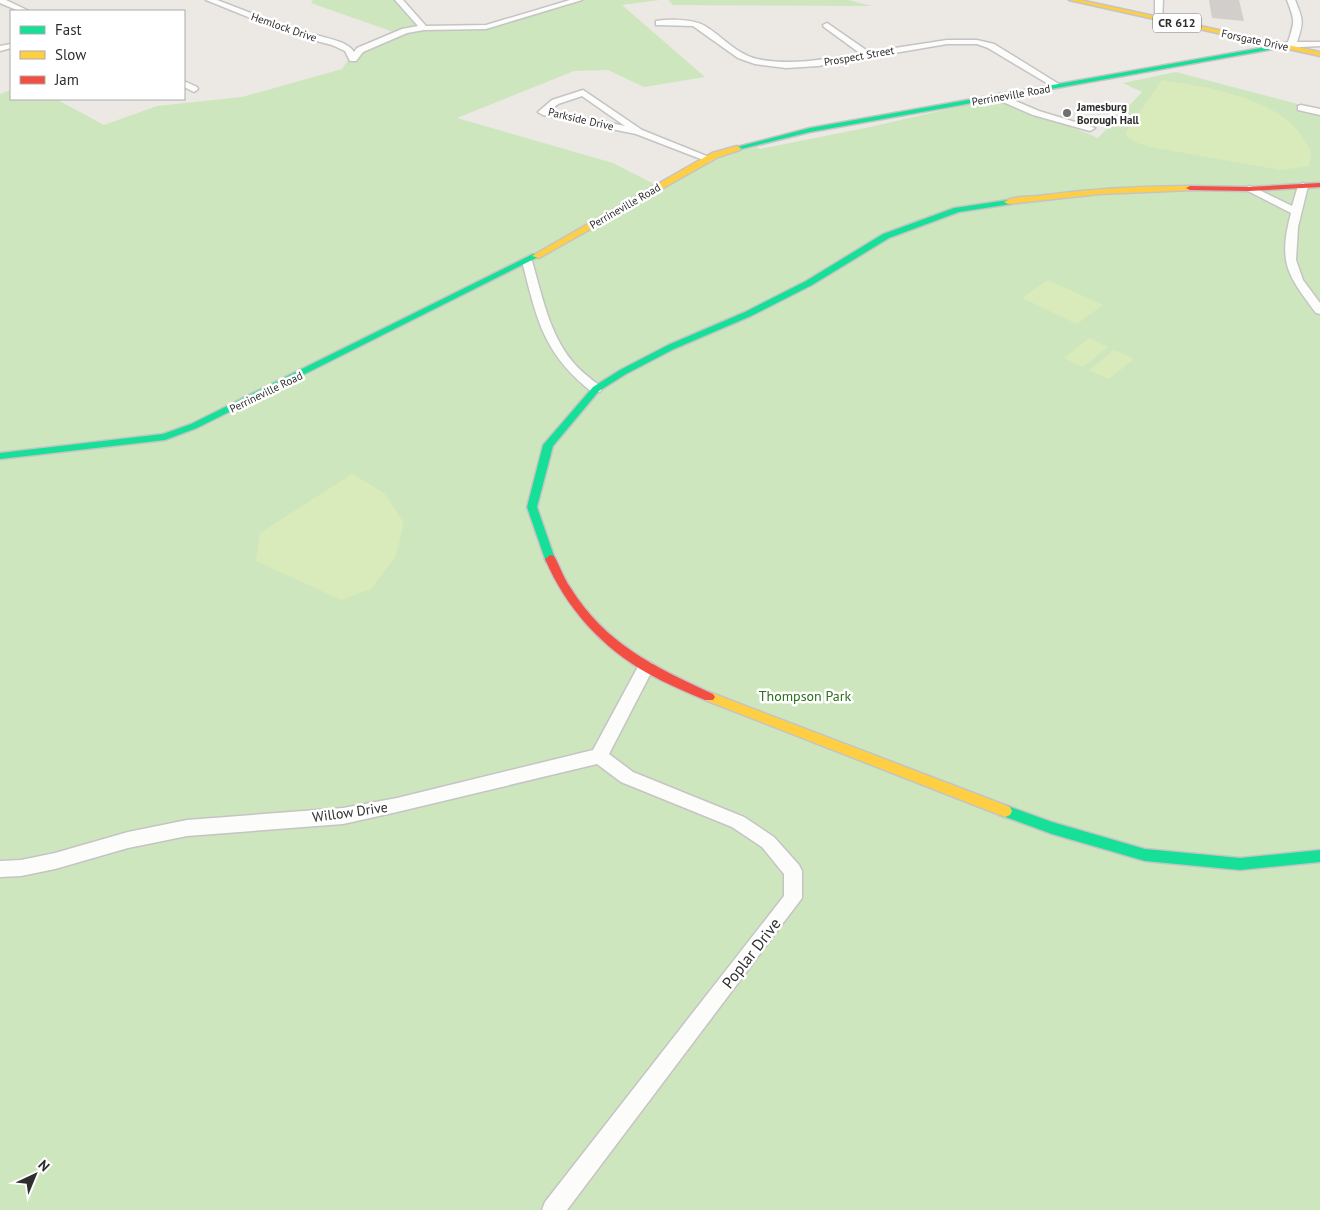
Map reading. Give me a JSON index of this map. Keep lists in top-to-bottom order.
{
  "streets": {
    "street": [
      "CR 612",
      "Hemlock Drive",
      "Forsgate Drive",
      "Prospect Street",
      "Perrineville Road",
      "Parkside Drive",
      "Willow Drive",
      "Poplar Drive"
    ]
  },
  "crossings": [
    ["Forsgate Drive", "Perrineville Road"],
    ["Prospect Street", "Perrineville Road"],
    ["Perrineville Road", "Parkside Drive"],
    ["Willow Drive", "Poplar Drive"]
  ],
  "parks": ["Thompson Park"],
  "places": ["Jamesburg Borough Hall"],
  "legend": ["Fast", "Slow", "Jam"],
  "north": "top right"
}
